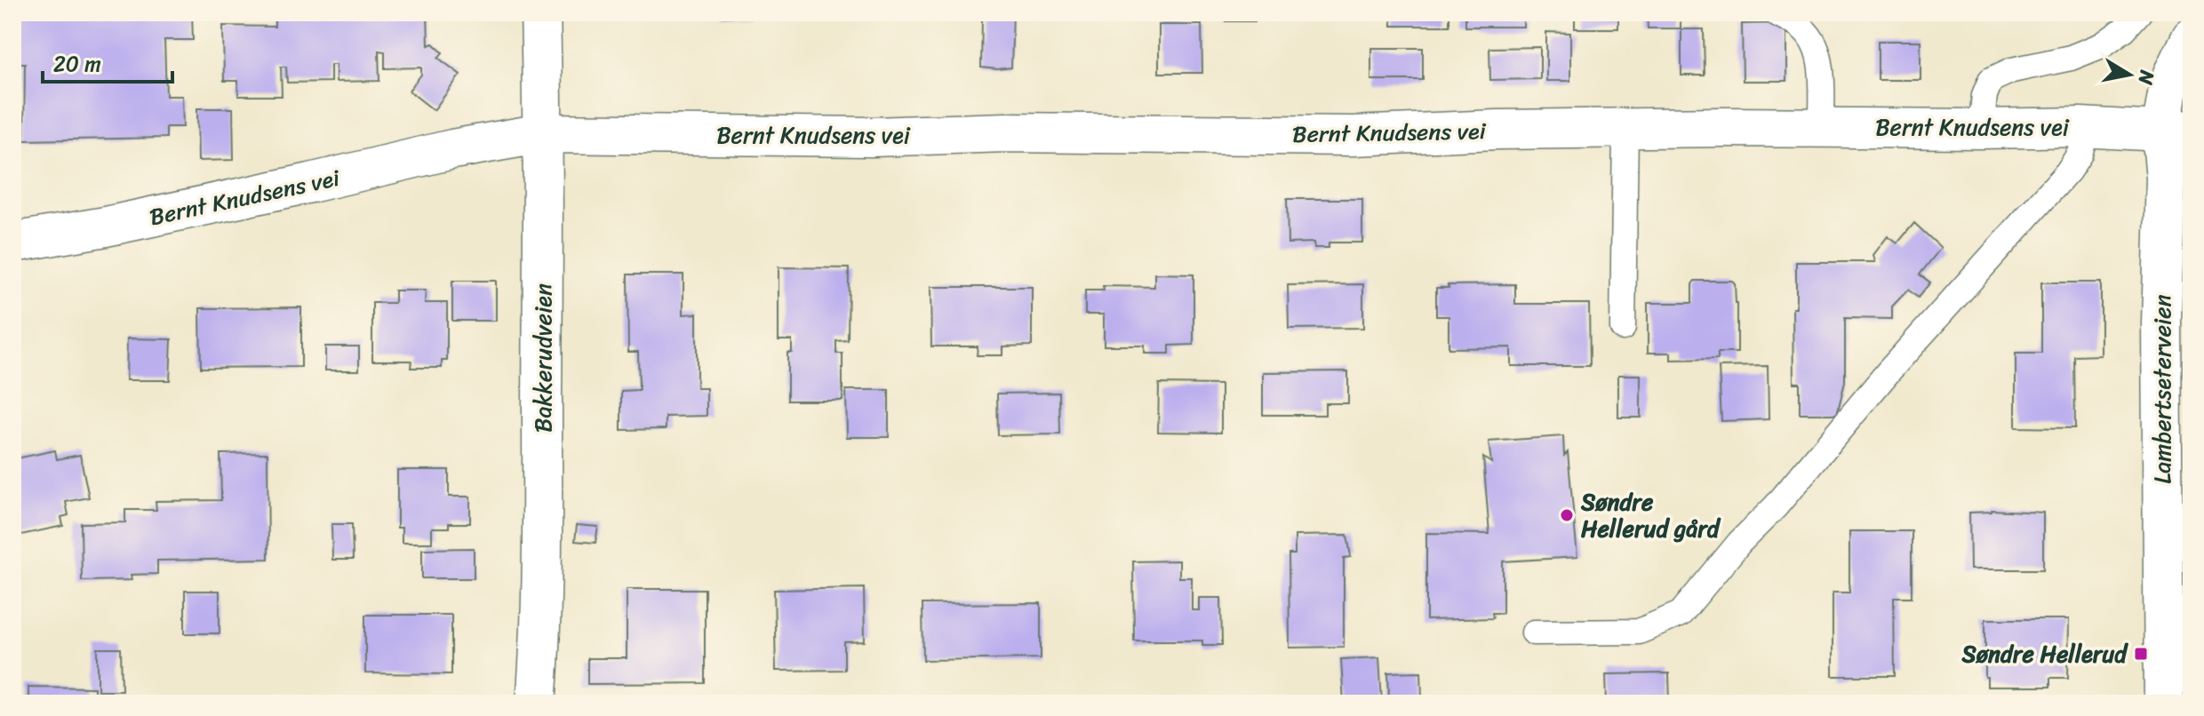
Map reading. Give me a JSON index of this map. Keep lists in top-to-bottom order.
{
  "streets": {
    "street": ["Bernt Knudsens vei", "Bakkerudveien", "Lambertseterveien"]
  },
  "crossings": [
    ["Bernt Knudsens vei", "Bakkerudveien"],
    ["Bernt Knudsens vei", "Lambertseterveien"]
  ],
  "places": {
    "other": ["Søndre Hellerud gård"],
    "transit": ["Søndre Hellerud"]
  },
  "scale_bar": "20 m",
  "north": "right"
}
